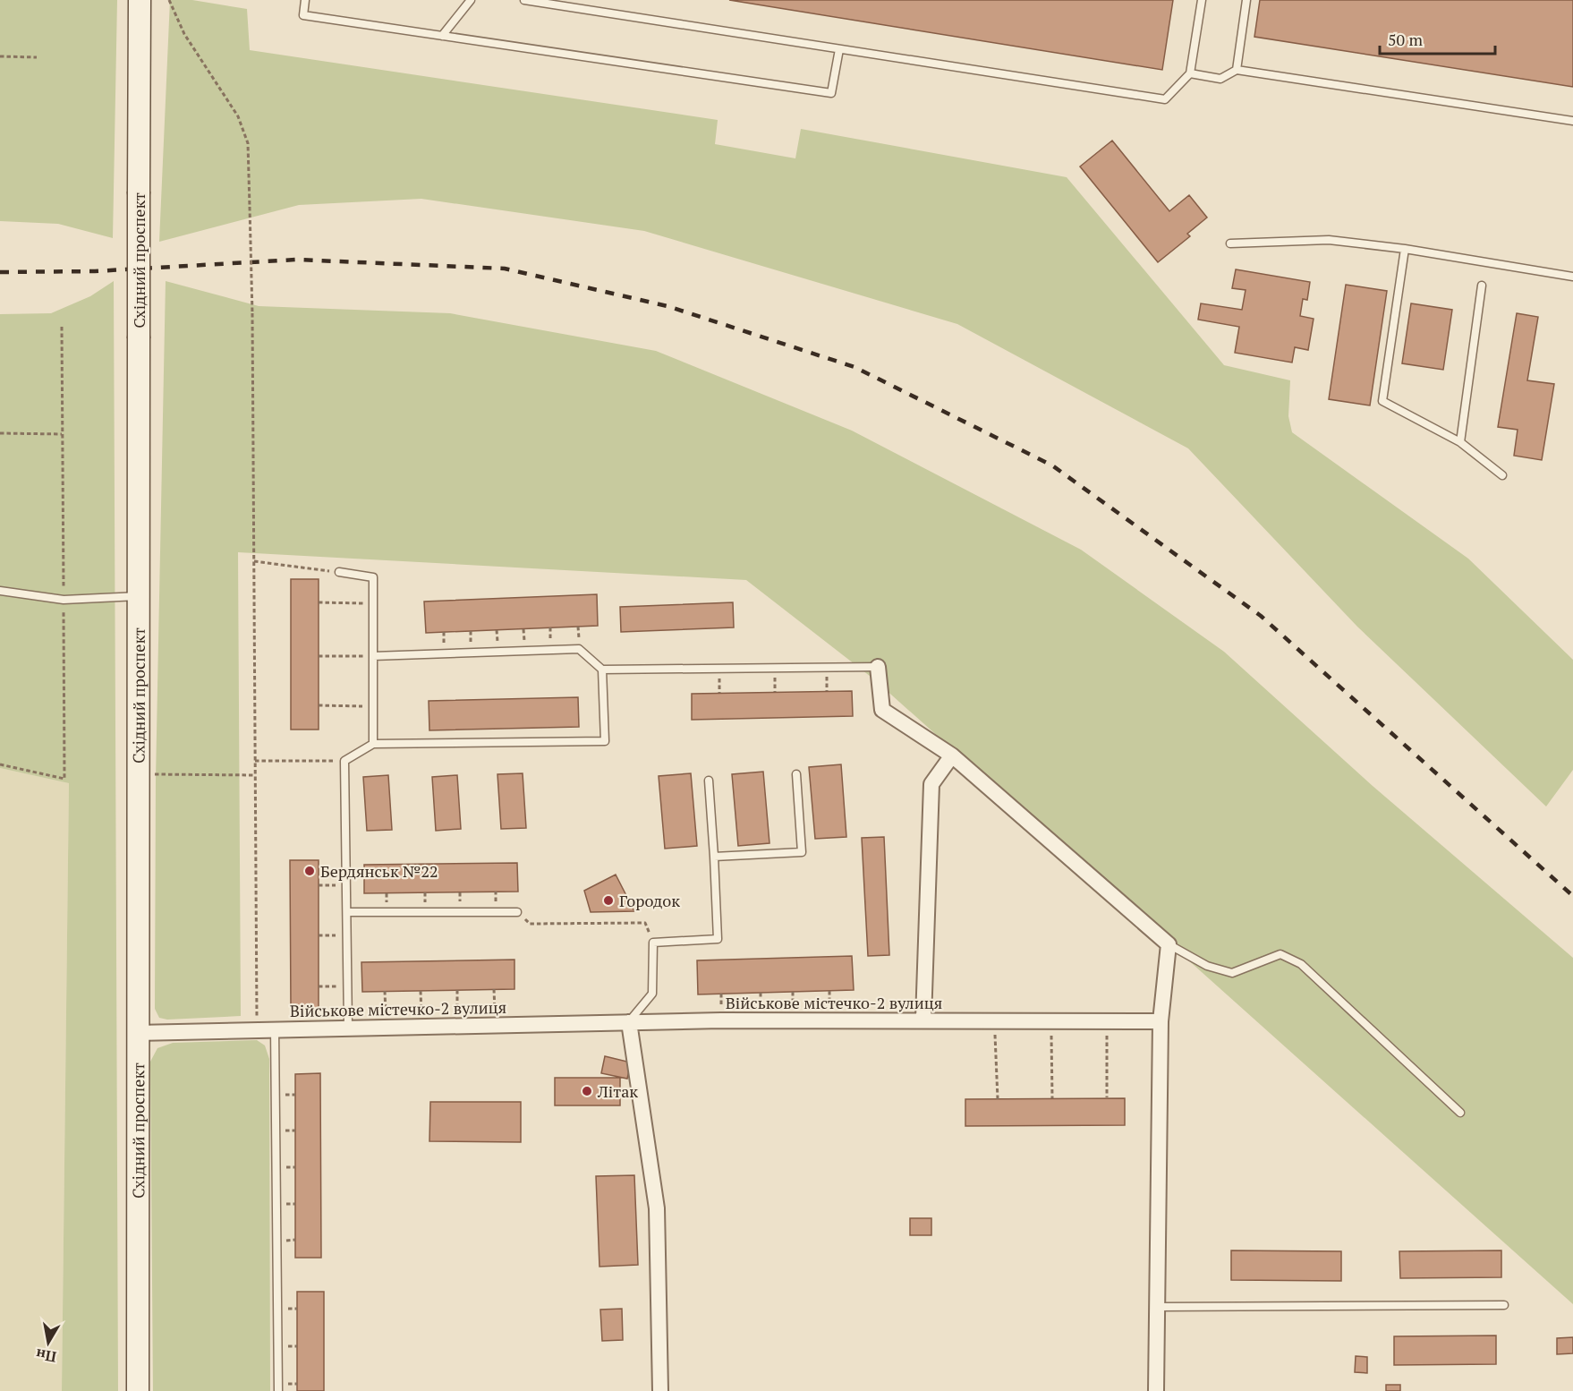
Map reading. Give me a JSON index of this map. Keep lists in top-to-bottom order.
{
  "streets": {
    "main road": ["Східний проспект"],
    "street": ["Військове містечко-2 вулиця"]
  },
  "crossings": [
    ["Східний проспект", "Військове містечко-2 вулиця"]
  ],
  "places": ["Бердянськ №22", "Городок", "Літак"],
  "scale_bar": "50 m",
  "north": "bottom"
}
